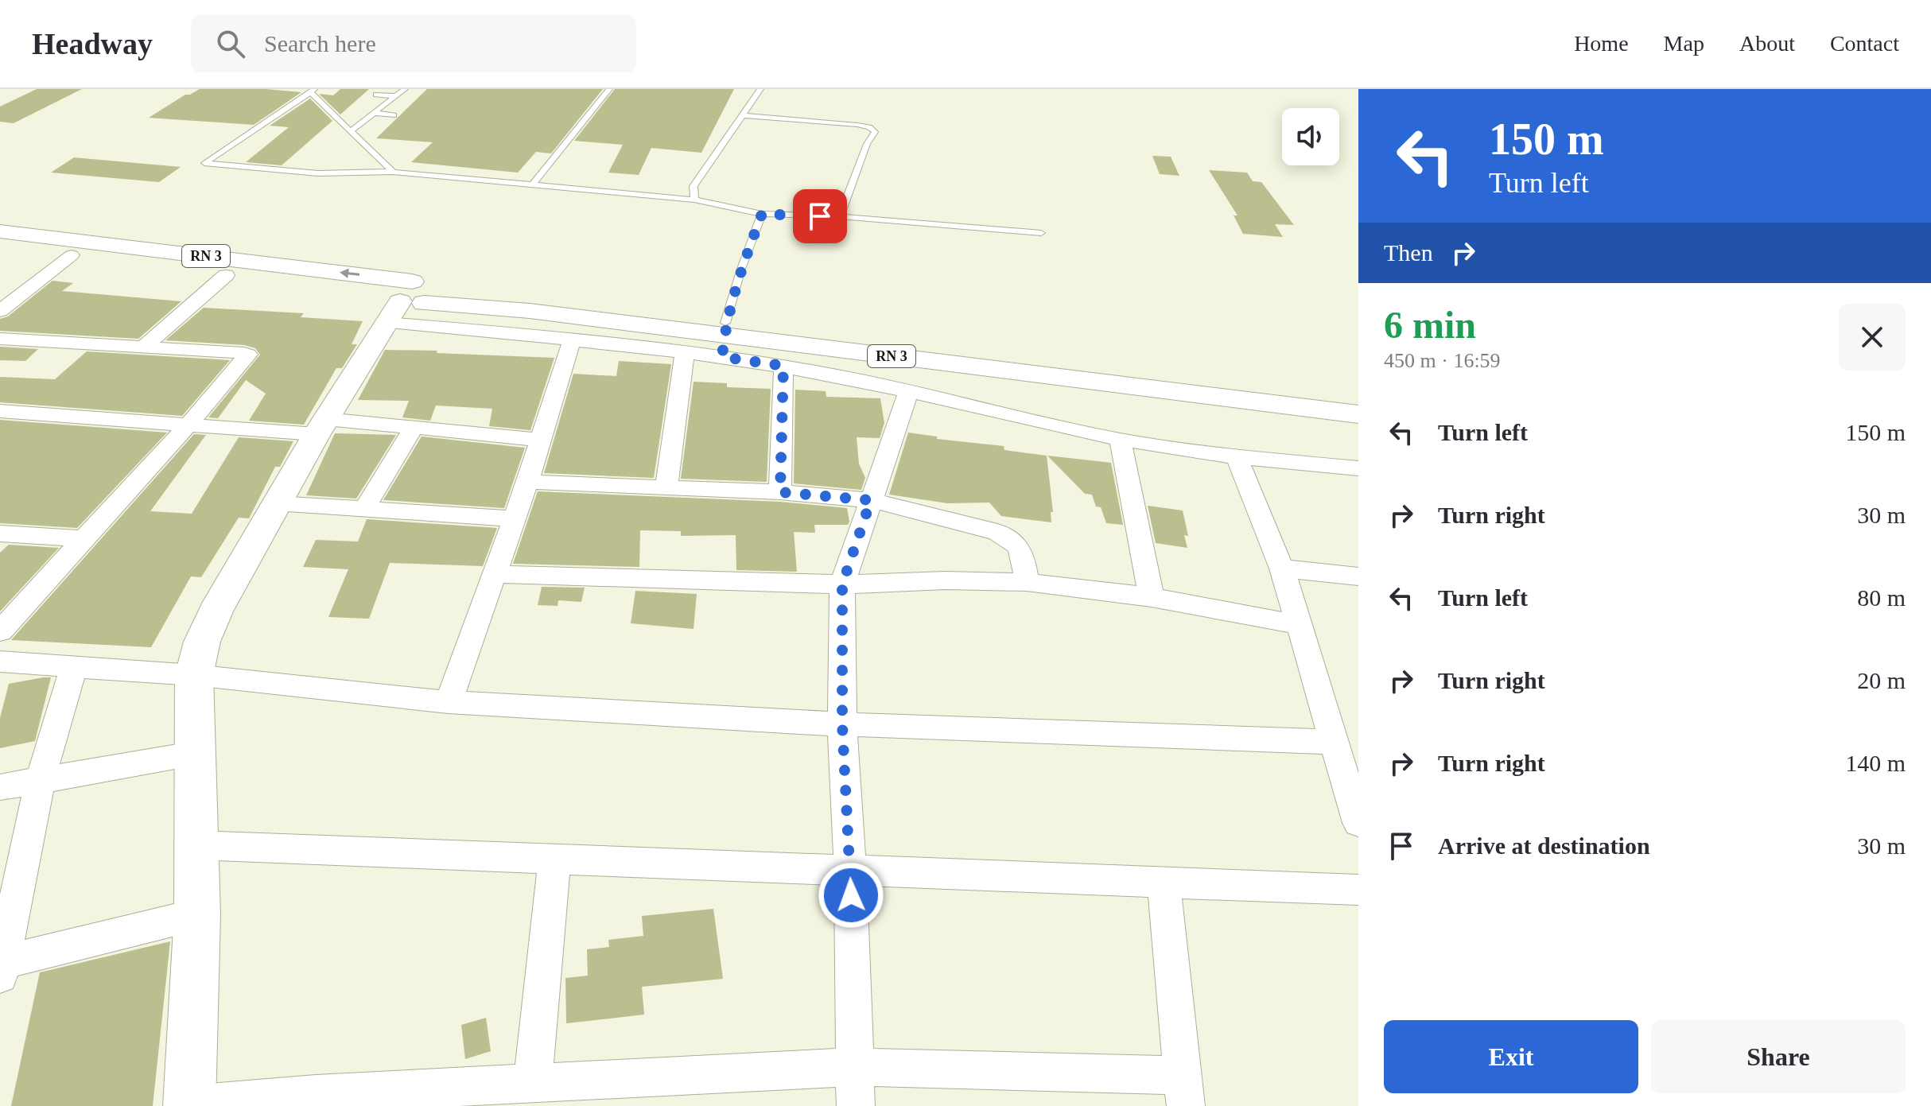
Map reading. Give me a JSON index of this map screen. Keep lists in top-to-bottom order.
{
  "streets": {
    "main road": ["RN 3"]
  },
  "page": {
    "header": "Headway",
    "search": "Search here",
    "nav": [
      "Home",
      "Map",
      "About",
      "Contact"
    ],
    "turn": ["150 m", "Turn left"],
    "then": "Then",
    "heading": ["6 min", "450 m · 16:59"],
    "list": [
      {
        "name": "Turn left",
        "value": "150 m"
      },
      {
        "name": "Turn right",
        "value": "30 m"
      },
      {
        "name": "Turn left",
        "value": "80 m"
      },
      {
        "name": "Turn right",
        "value": "20 m"
      },
      {
        "name": "Turn right",
        "value": "140 m"
      },
      {
        "name": "Arrive at destination",
        "value": "30 m"
      }
    ],
    "buttons": ["Exit", "Share"]
  }
}
